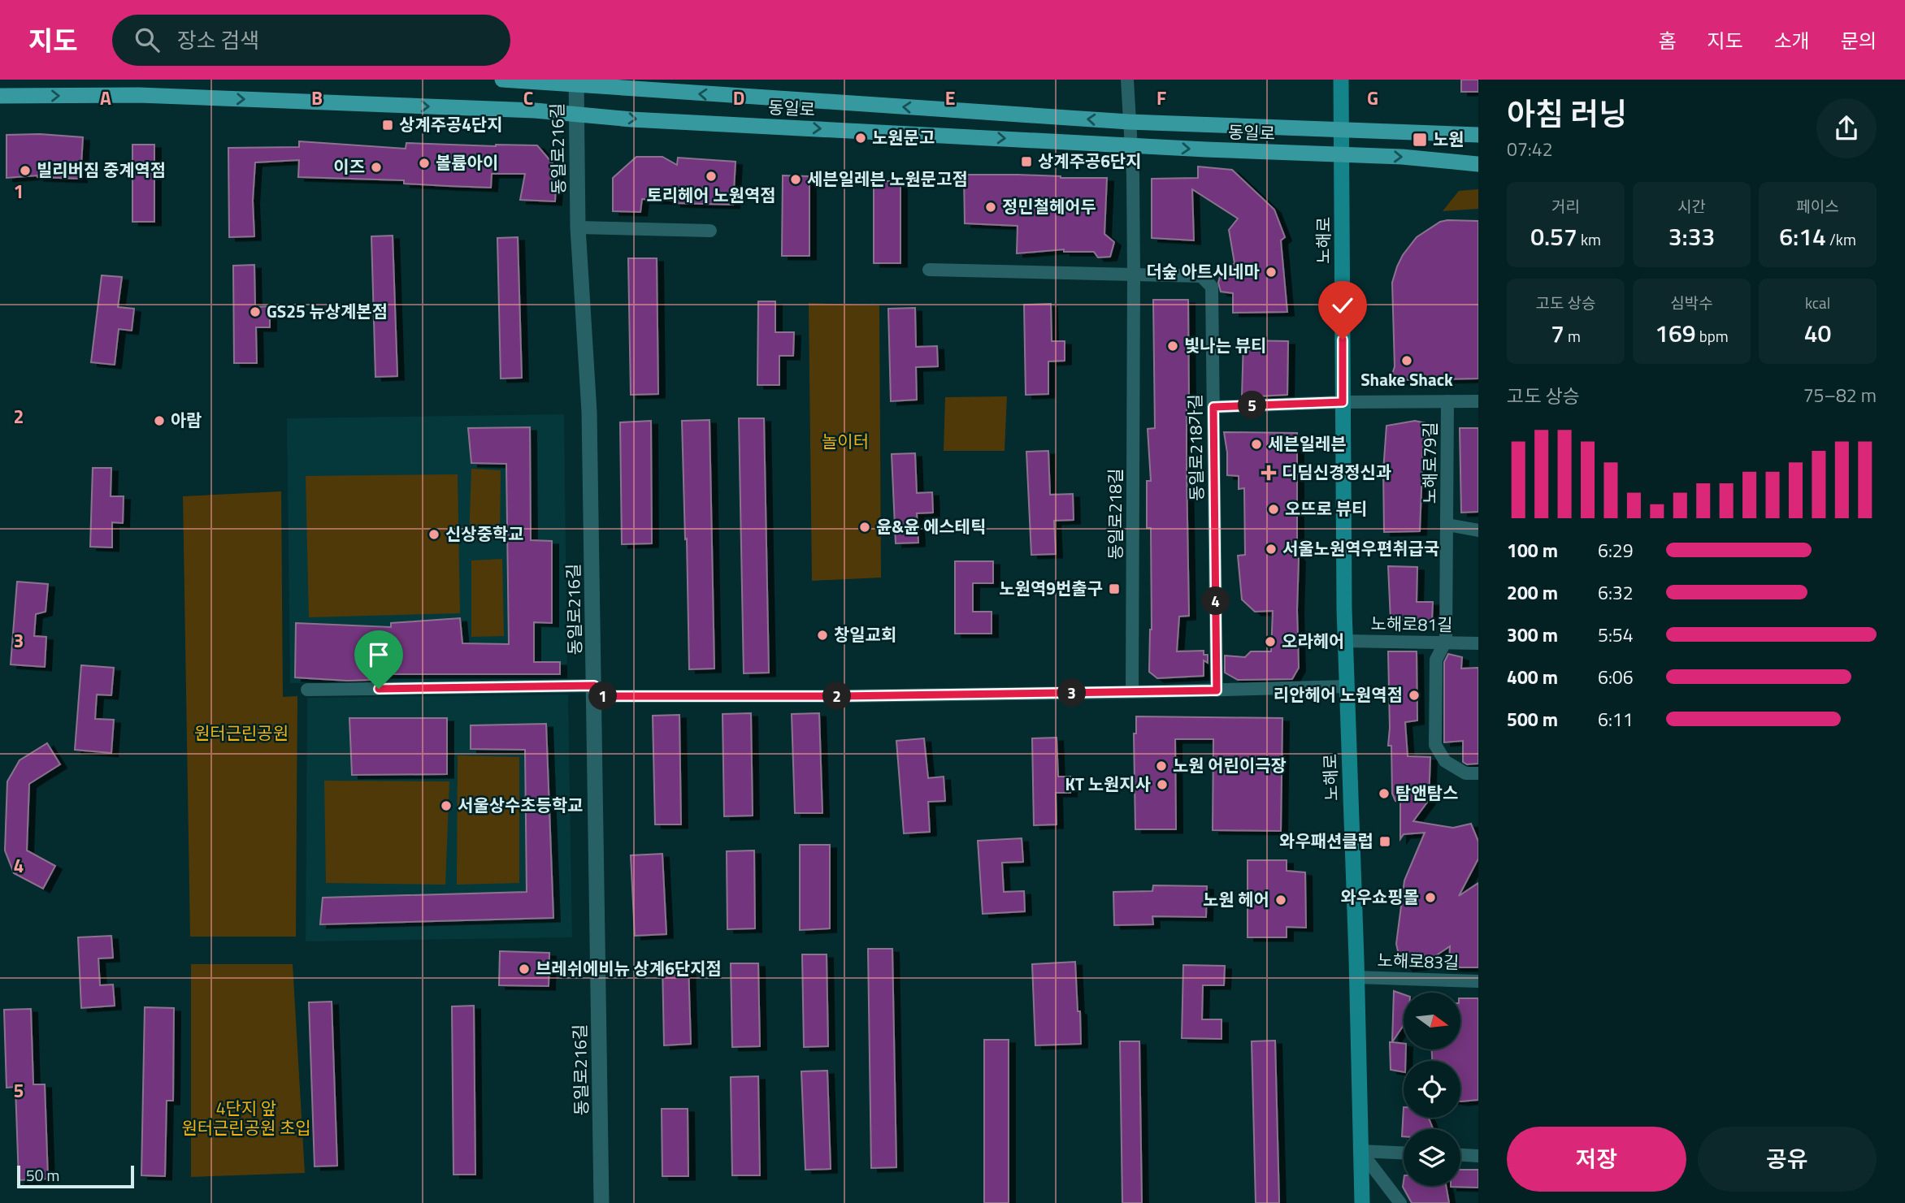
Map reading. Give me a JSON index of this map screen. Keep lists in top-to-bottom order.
{
  "streets": {
    "main road": ["동일로", "노해로"],
    "street": [
      "동일로216길",
      "동일로218가길",
      "노해로79길",
      "동일로218길",
      "노해로81길",
      "노해로83길"
    ]
  },
  "crossings": [
    ["동일로", "동일로216길"],
    ["동일로", "노해로"],
    ["동일로", "동일로218길"],
    ["노해로", "노해로79길"],
    ["노해로", "노해로81길"],
    ["노해로", "노해로83길"],
    ["동일로218가길", "동일로218길"],
    ["노해로79길", "노해로81길"]
  ],
  "parks": ["놀이터", "원터근린공원", "4단지 앞 원터근린공원 초입"],
  "places": {
    "transit": [
      "상계주공4단지",
      "노원",
      "상계주공6단지",
      "노원역9번출구",
      "와우패션클럽"
    ],
    "other": [
      "노원문고",
      "볼륨아이",
      "이즈",
      "빌리버짐 중계역점",
      "토리헤어 노원역점",
      "세븐일레븐 노원문고점",
      "정민철헤어두",
      "더숲 아트시네마",
      "GS25 뉴상계본점",
      "빛나는 뷰티",
      "Shake Shack",
      "아람",
      "세븐일레븐",
      "오뜨로 뷰티",
      "윤&윤 에스테틱",
      "신상중학교",
      "서울노원역우편취급국",
      "창일교회",
      "오라헤어",
      "리안헤어 노원역점",
      "노원 어린이극장",
      "KT 노원지사",
      "탐앤탐스",
      "서울상수초등학교",
      "와우쇼핑몰",
      "노원 헤어",
      "브레쉬에비뉴 상계6단지점"
    ],
    "health": ["디딤신경정신과"]
  },
  "scale_bar": "50 m",
  "north": "right",
  "page": {
    "header": "지도",
    "search": "장소 검색",
    "nav": [
      "홈",
      "지도",
      "소개",
      "문의"
    ],
    "heading": ["아침 러닝", "07:42"],
    "stats": [
      ["거리", "0.57 km"],
      ["시간", "3:33"],
      ["페이스", "6:14 /km"],
      ["고도 상승", "7 m"],
      ["심박수", "169 bpm"],
      ["kcal", "40"]
    ],
    "chart": ["고도 상승", "75–82 m"],
    "pins": [
      "5",
      "4",
      "3",
      "1",
      "2"
    ],
    "list": [
      {
        "name": "100 m",
        "note": "6:29"
      },
      {
        "name": "200 m",
        "note": "6:32"
      },
      {
        "name": "300 m",
        "note": "5:54"
      },
      {
        "name": "400 m",
        "note": "6:06"
      },
      {
        "name": "500 m",
        "note": "6:11"
      }
    ],
    "buttons": ["저장", "공유"],
    "scale": "50 m"
  },
  "grid": {
    "columns": [
      "A",
      "B",
      "C",
      "D",
      "E",
      "F",
      "G"
    ],
    "rows": [
      "1",
      "2",
      "3",
      "4",
      "5"
    ]
  }
}
